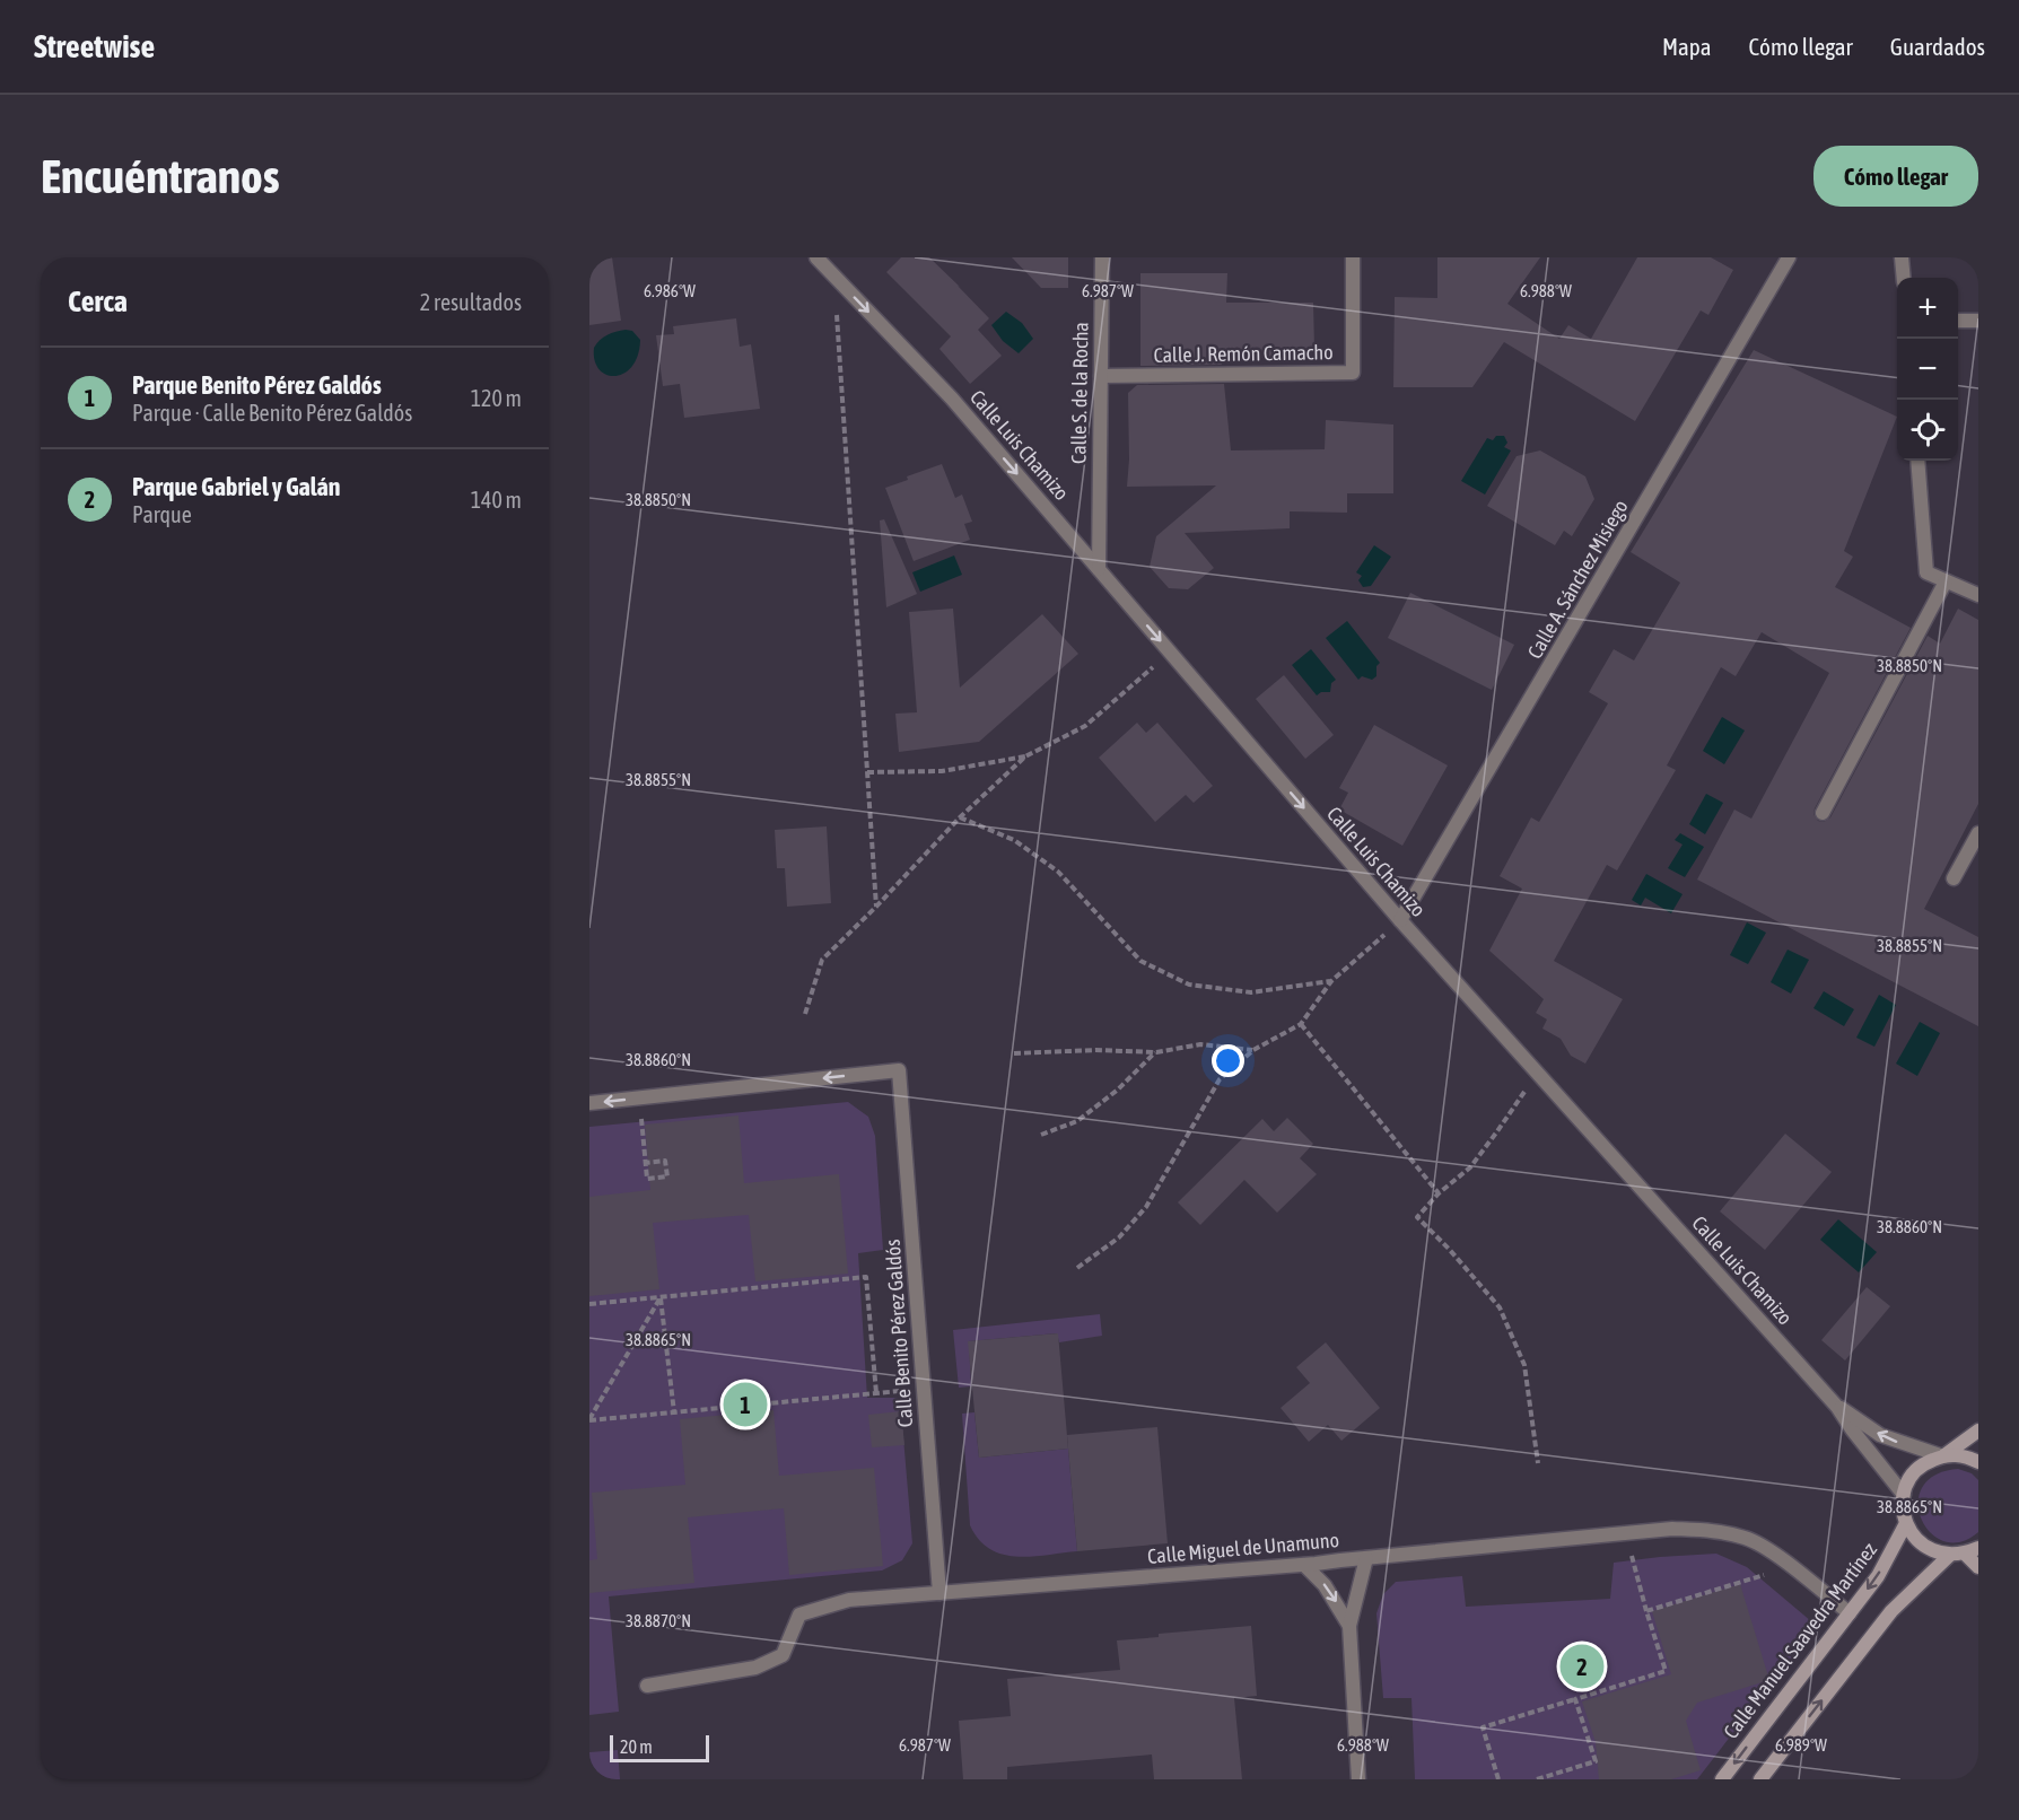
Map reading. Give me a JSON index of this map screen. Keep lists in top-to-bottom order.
{
  "streets": {
    "main road": ["Calle Manuel Saavedra Martínez"],
    "street": [
      "Calle J. Remón Camacho",
      "Calle S. de la Rocha",
      "Calle Luis Chamizo",
      "Calle A. Sánchez Misiego",
      "Calle Benito Pérez Galdós",
      "Calle Miguel de Unamuno"
    ]
  },
  "crossings": [
    ["Calle J. Remón Camacho", "Calle S. de la Rocha"],
    ["Calle S. de la Rocha", "Calle Luis Chamizo"],
    ["Calle Luis Chamizo", "Calle A. Sánchez Misiego"],
    ["Calle Benito Pérez Galdós", "Calle Miguel de Unamuno"],
    ["Calle Miguel de Unamuno", "Calle Manuel Saavedra Martínez"]
  ],
  "one_way": ["Calle Luis Chamizo"],
  "scale_bar": "20 m",
  "page": {
    "header": "Streetwise",
    "nav": ["Mapa", "Cómo llegar", "Guardados"],
    "buttons": "Cómo llegar",
    "title": "Encuéntranos",
    "heading": ["Cerca", "2 resultados"],
    "map_buttons": ["+", "−"],
    "list": [
      {
        "mark": "1",
        "name": "Parque Benito Pérez Galdós",
        "note": "Parque · Calle Benito Pérez Galdós",
        "value": "120 m"
      },
      {
        "mark": "2",
        "name": "Parque Gabriel y Galán",
        "note": "Parque",
        "value": "140 m"
      }
    ],
    "pins": ["1", "2"],
    "scale": "20 m"
  },
  "coordinates": [
    "6.986°W",
    "6.987°W",
    "6.988°W",
    "38.8850°N",
    "38.8855°N",
    "38.8860°N",
    "38.8865°N",
    "38.8870°N",
    "6.989°W"
  ]
}
